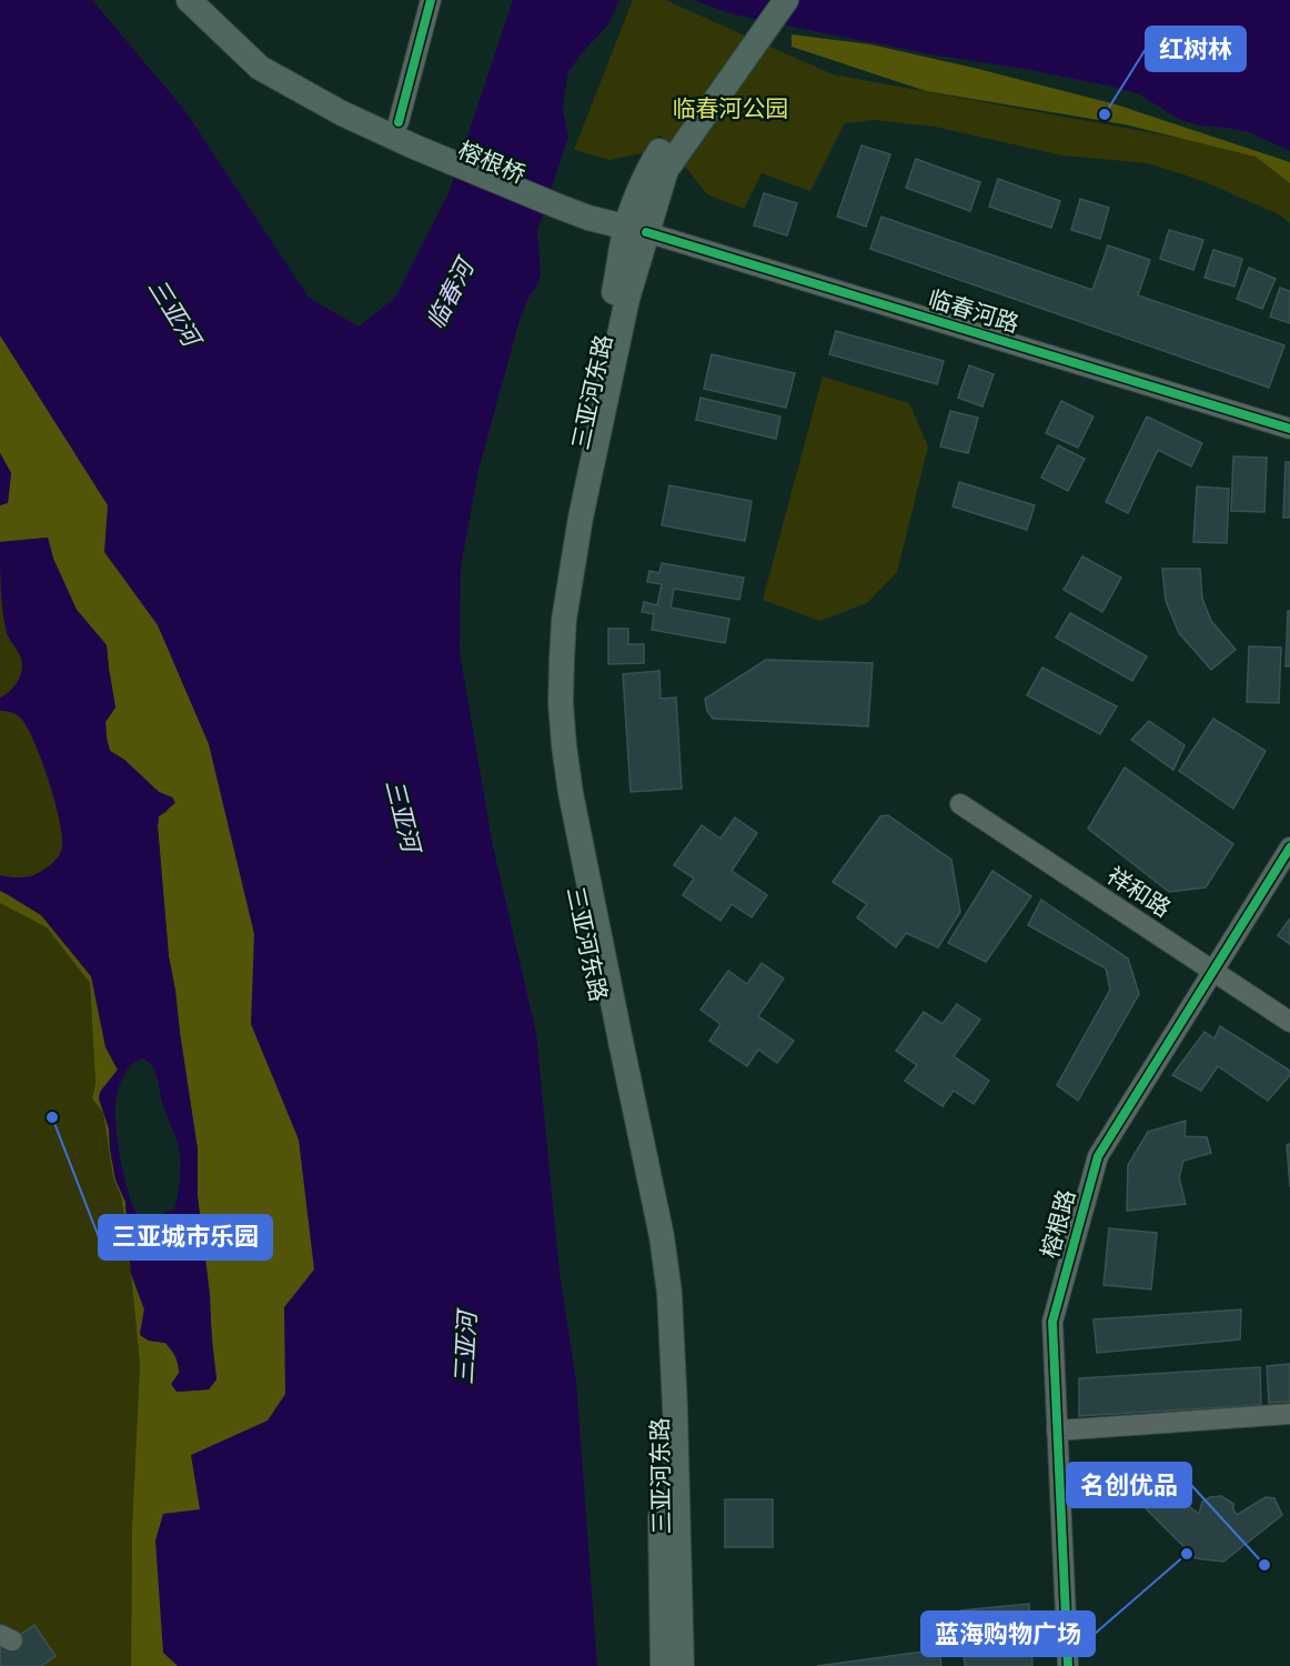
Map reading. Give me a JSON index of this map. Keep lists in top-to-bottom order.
{
  "streets": {
    "main road": ["榕根桥", "三亚河东路"],
    "street": ["临春河路", "祥和路", "榕根路"]
  },
  "crossings": [
    ["榕根桥", "临春河路"],
    ["榕根桥", "三亚河东路"],
    ["临春河路", "三亚河东路"],
    ["祥和路", "榕根路"]
  ],
  "water": ["临春河", "三亚河"],
  "parks": ["临春河公园"],
  "places": [
    "红树林",
    "三亚城市乐园",
    "蓝海购物广场",
    "名创优品"
  ]
}
